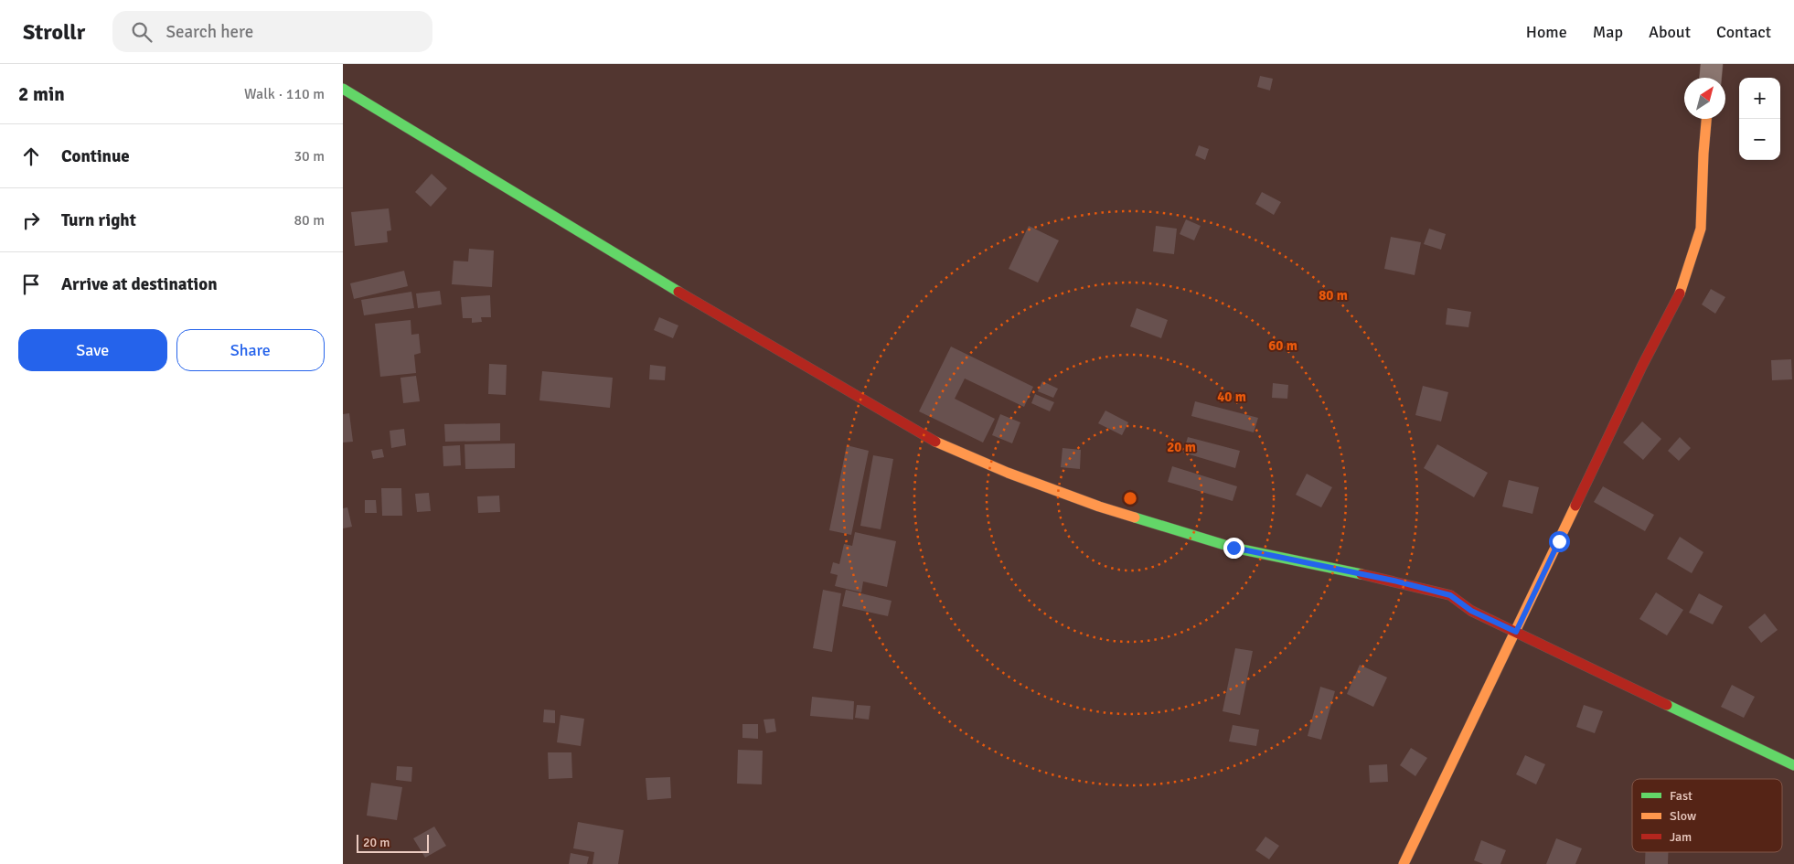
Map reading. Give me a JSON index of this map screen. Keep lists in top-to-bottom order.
{
  "legend": ["Fast", "Slow", "Jam"],
  "scale_bar": "20 m",
  "north": "top right",
  "page": {
    "header": "Strollr",
    "search": "Search here",
    "nav": [
      "Home",
      "Map",
      "About",
      "Contact"
    ],
    "heading": ["2 min", "Walk · 110 m"],
    "map_buttons": ["+", "−"],
    "list": [
      ["Continue", "30 m"],
      ["Turn right", "80 m"],
      "Arrive at destination"
    ],
    "buttons": ["Save", "Share"],
    "scale": "20 m"
  },
  "rings": [
    "80 m",
    "60 m",
    "40 m",
    "20 m"
  ]
}
